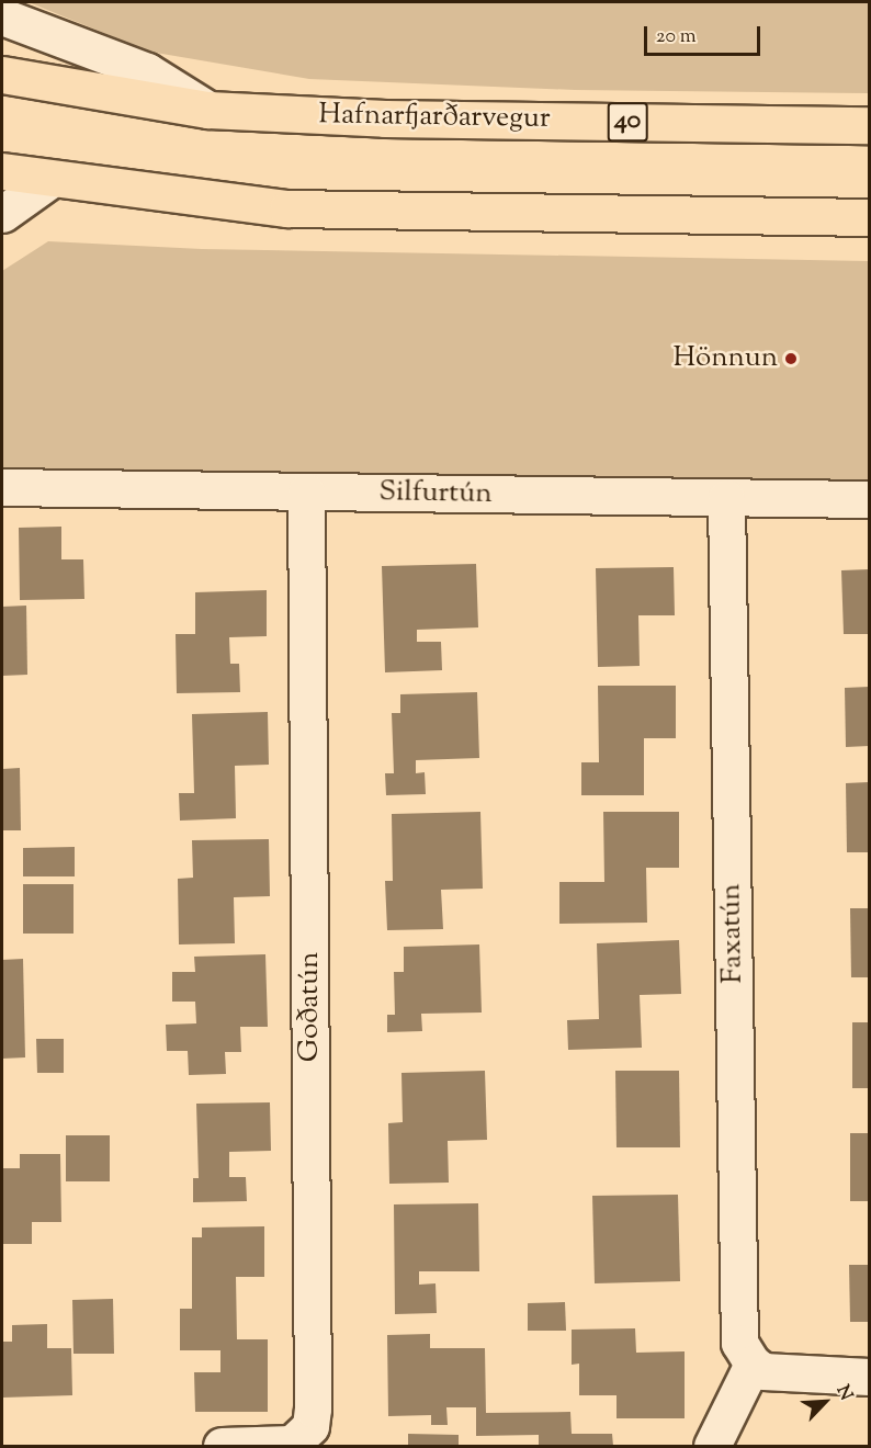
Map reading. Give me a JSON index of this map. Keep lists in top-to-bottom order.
{
  "streets": {
    "main road": ["Hafnarfjarðarvegur", "40"],
    "street": ["Silfurtún", "Faxatún", "Goðatún"]
  },
  "crossings": [
    ["Silfurtún", "Faxatún"],
    ["Silfurtún", "Goðatún"]
  ],
  "places": ["Hönnun"],
  "scale_bar": "20 m",
  "north": "top right"
}
